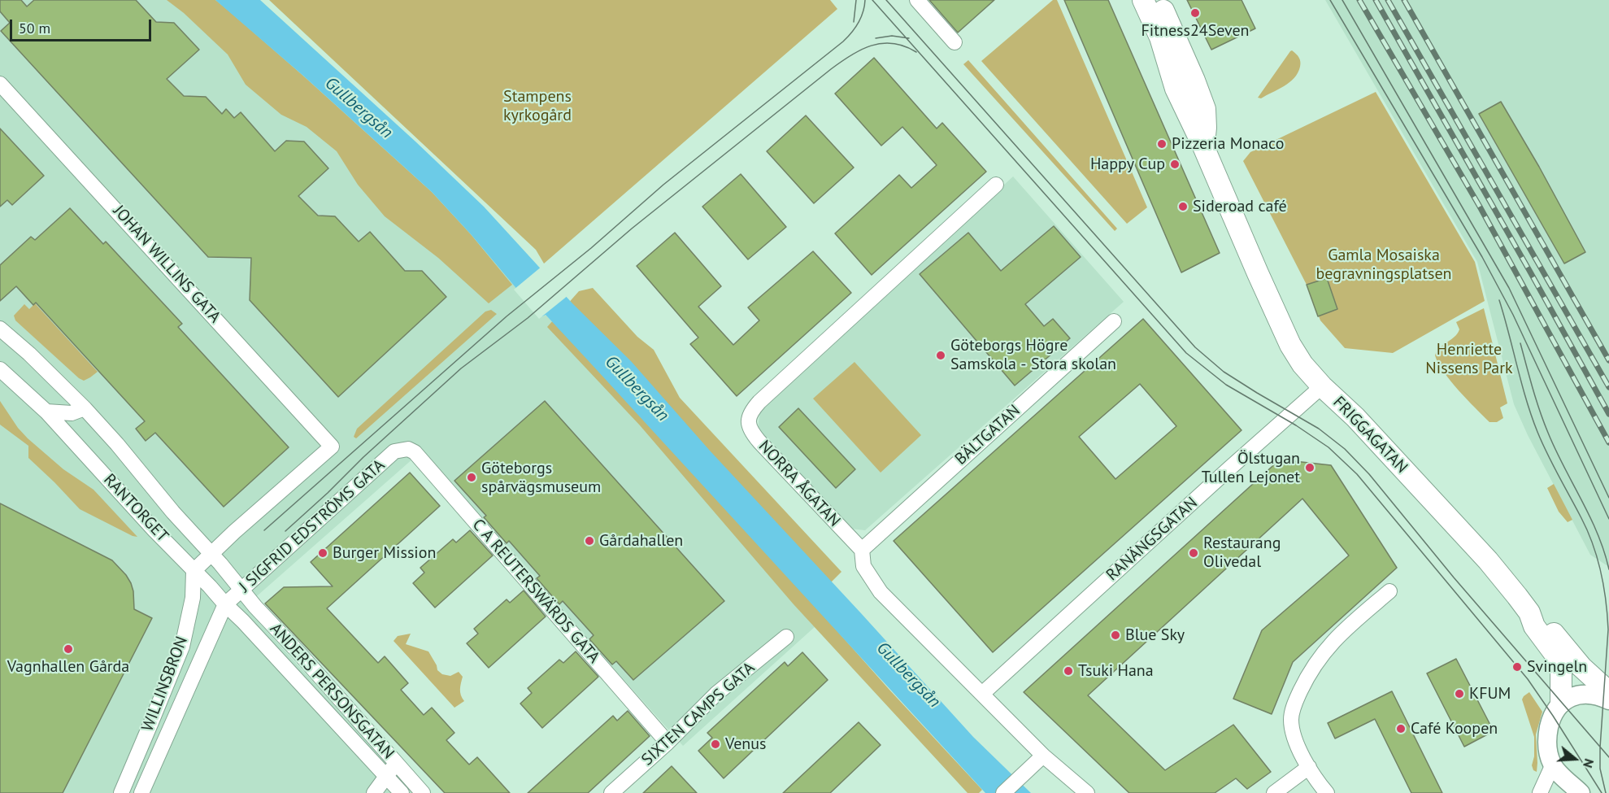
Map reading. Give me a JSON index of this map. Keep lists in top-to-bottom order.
{
  "streets": {
    "main road": ["FRIGGAGATAN"],
    "street": [
      "JOHAN WILLINS GATA",
      "BÄLTGATAN",
      "NORRA ÅGATAN",
      "RANTORGET",
      "J SIGFRID EDSTRÖMS GATA",
      "RANÄNGSGATAN",
      "C A REUTERSWÄRDS GATA",
      "WILLINSBRON",
      "ANDERS PERSONSGATAN",
      "SIXTEN CAMPS GATA"
    ]
  },
  "crossings": [
    ["JOHAN WILLINS GATA", "RANTORGET"],
    ["BÄLTGATAN", "NORRA ÅGATAN"],
    ["FRIGGAGATAN", "RANÄNGSGATAN"],
    ["NORRA ÅGATAN", "RANÄNGSGATAN"],
    ["RANTORGET", "J SIGFRID EDSTRÖMS GATA"],
    ["RANTORGET", "WILLINSBRON"],
    ["RANTORGET", "ANDERS PERSONSGATAN"],
    ["J SIGFRID EDSTRÖMS GATA", "C A REUTERSWÄRDS GATA"],
    ["J SIGFRID EDSTRÖMS GATA", "WILLINSBRON"],
    ["J SIGFRID EDSTRÖMS GATA", "ANDERS PERSONSGATAN"],
    ["C A REUTERSWÄRDS GATA", "SIXTEN CAMPS GATA"],
    ["WILLINSBRON", "ANDERS PERSONSGATAN"]
  ],
  "water": ["Gullbergsån"],
  "parks": ["Stampens kyrkogård", "Gamla Mosaiska begravningsplatsen", "Henriette Nissens Park"],
  "places": [
    "Fitness24Seven",
    "Pizzeria Monaco",
    "Happy Cup",
    "Sideroad café",
    "Göteborgs Högre Samskola - Stora skolan",
    "Ölstugan Tullen Lejonet",
    "Göteborgs spårvägsmuseum",
    "Gårdahallen",
    "Burger Mission",
    "Restaurang Olivedal",
    "Blue Sky",
    "Vagnhallen Gårda",
    "Svingeln",
    "Tsuki Hana",
    "KFUM",
    "Café Koopen",
    "Venus"
  ],
  "scale_bar": "50 m",
  "north": "right"
}
